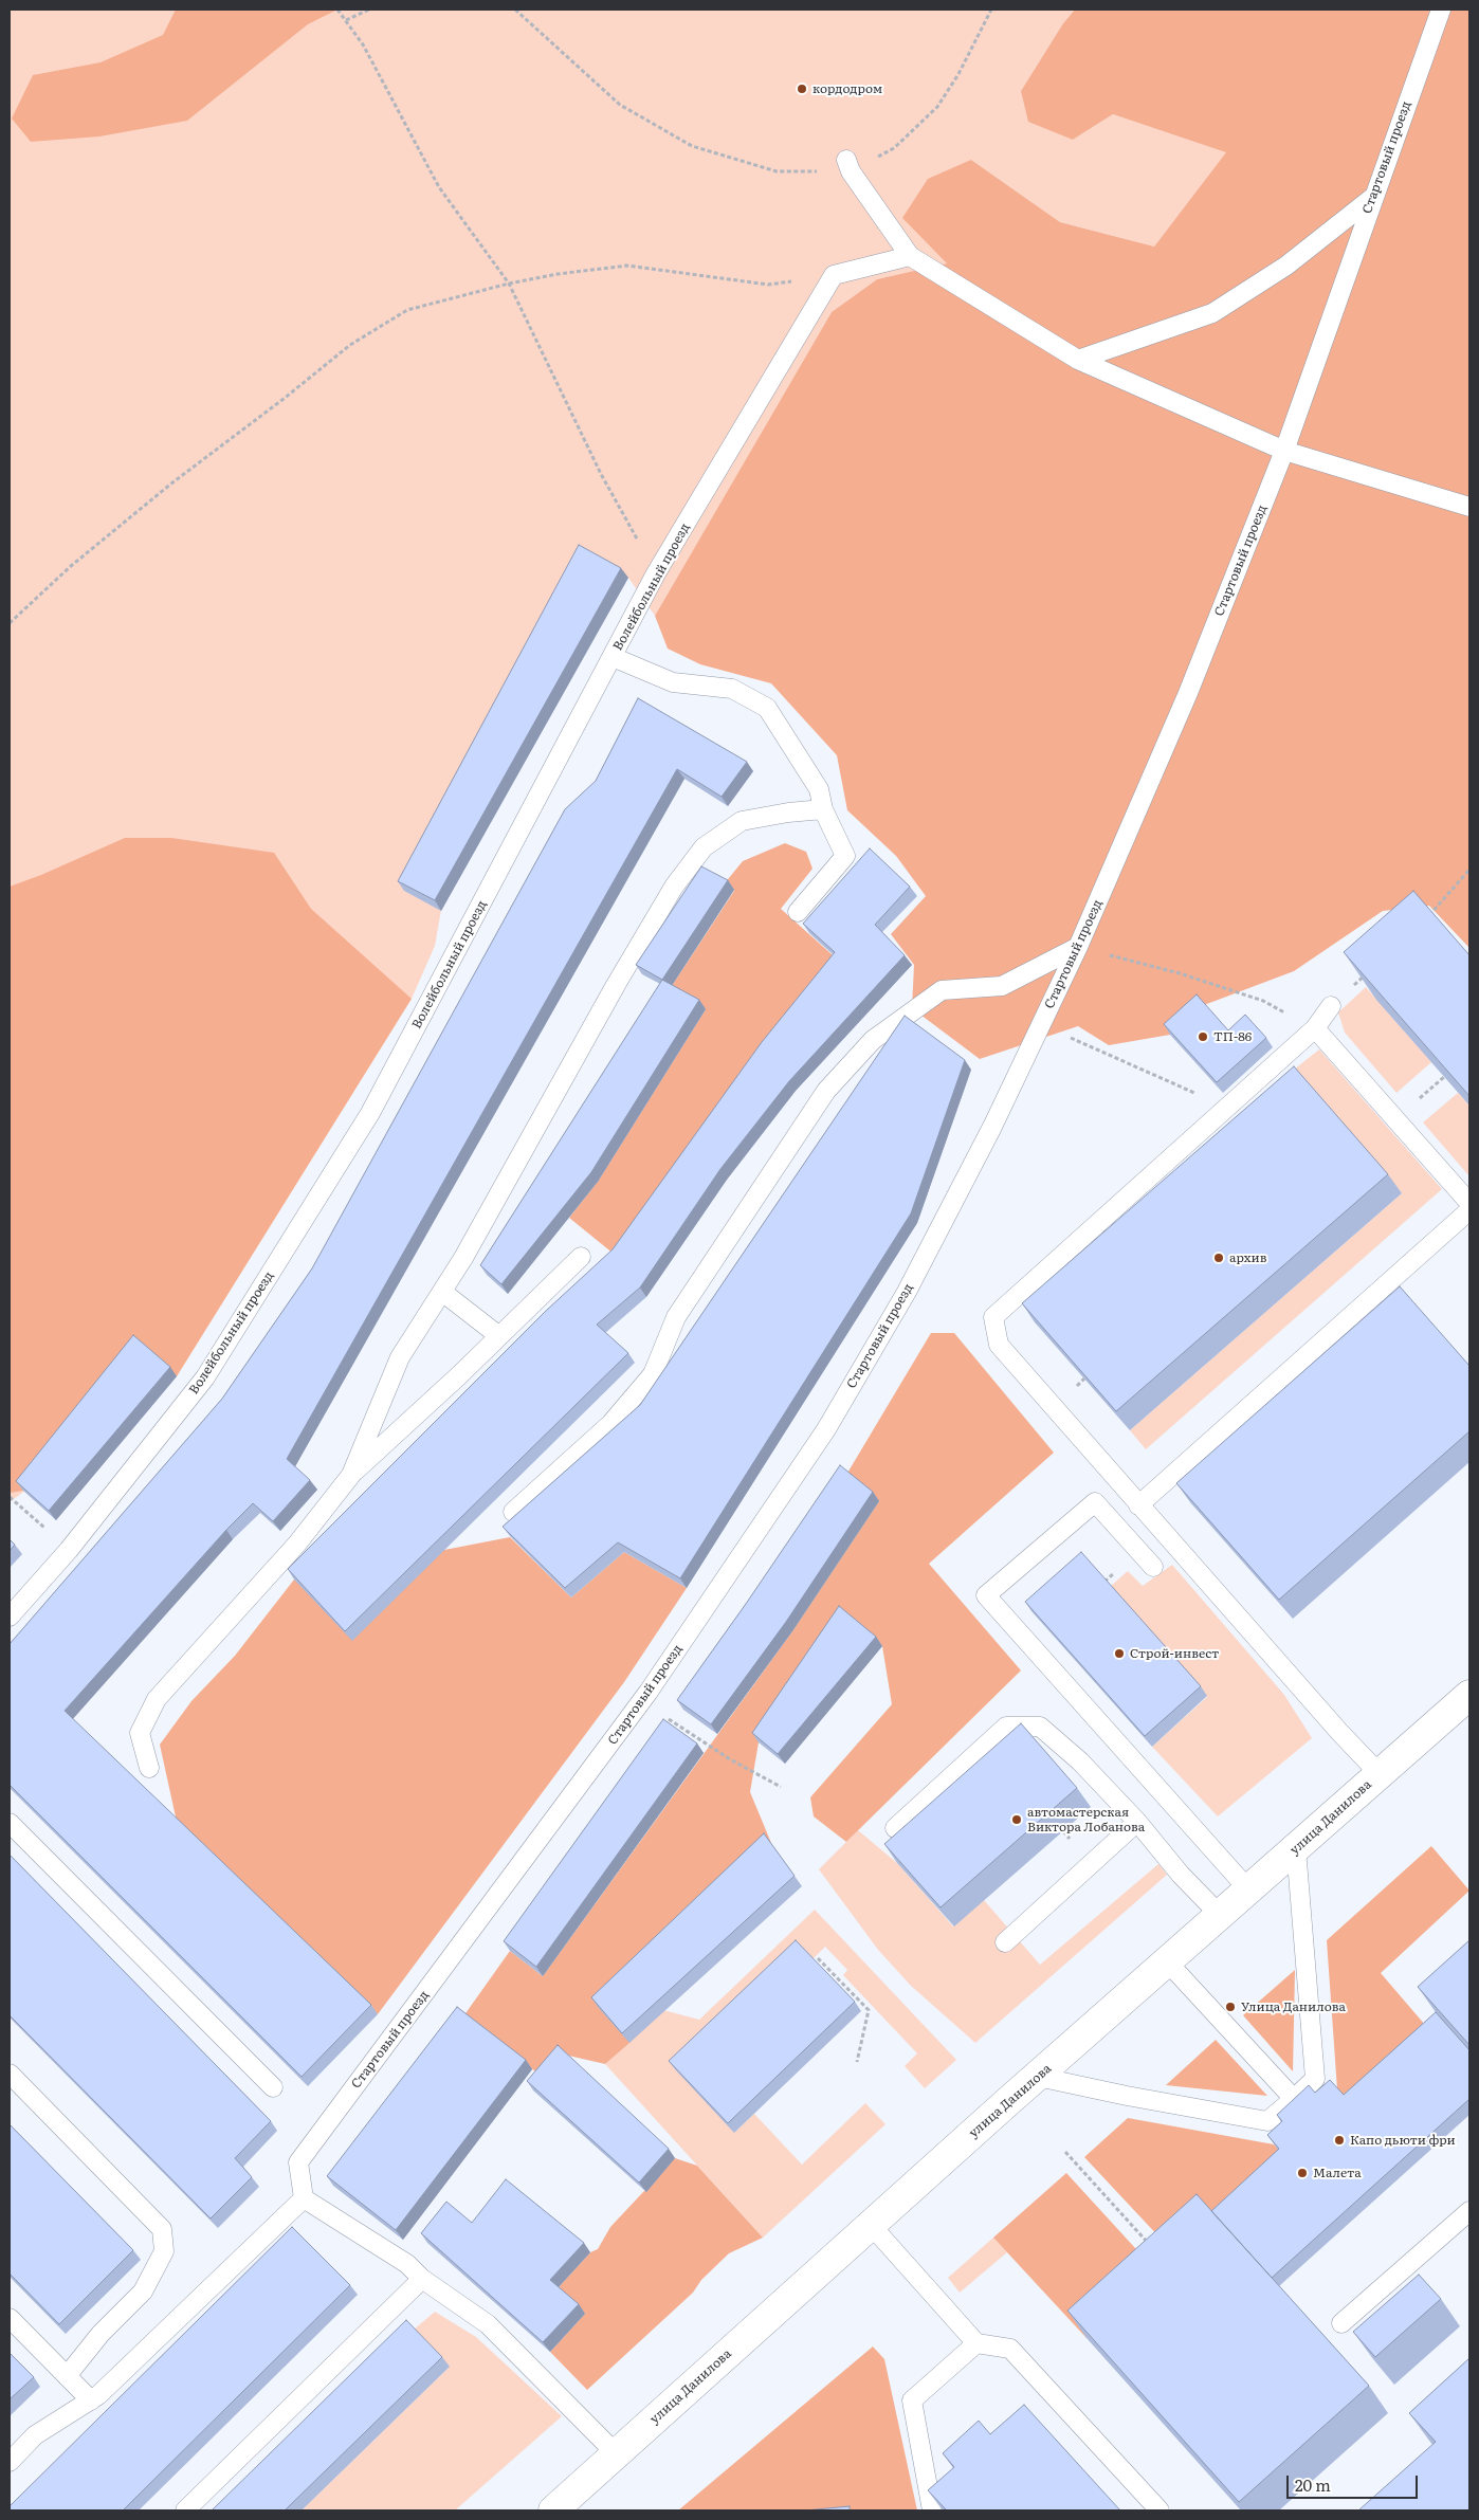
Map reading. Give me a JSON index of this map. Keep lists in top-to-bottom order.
{
  "streets": {
    "street": ["улица Данилова"],
    "lane": ["Стартовый проезд", "Волейбольный проезд"]
  },
  "places": [
    "кордодром",
    "ТП-86",
    "архив",
    "Строй-инвест",
    "автомастерская Виктора Лобанова",
    "Улица Данилова",
    "Капо дьюти фри",
    "Малета"
  ],
  "scale_bar": "20 m"
}
